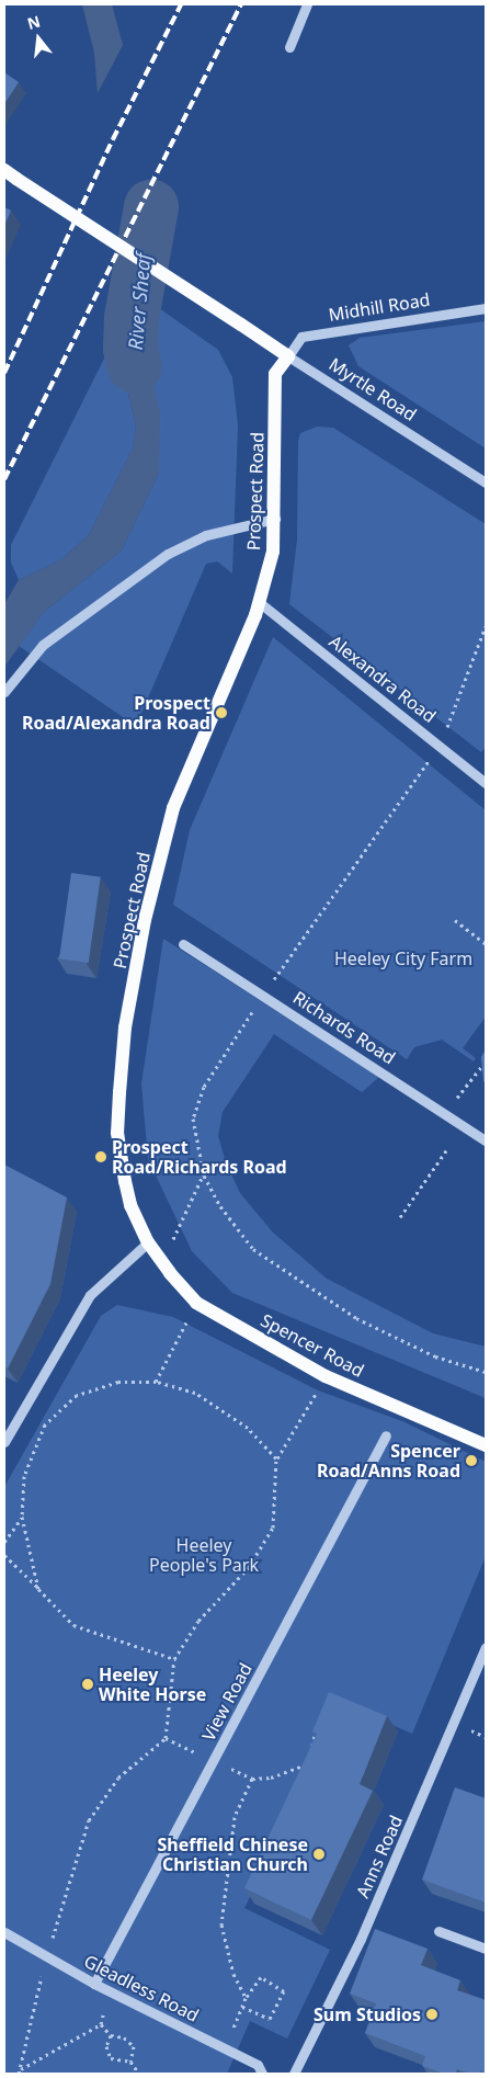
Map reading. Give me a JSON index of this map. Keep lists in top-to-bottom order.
{
  "streets": {
    "main road": ["Myrtle Road", "Prospect Road", "Spencer Road"],
    "street": [
      "Midhill Road",
      "Alexandra Road",
      "Richards Road",
      "View Road",
      "Anns Road",
      "Gleadless Road"
    ]
  },
  "crossings": [
    ["Midhill Road", "Myrtle Road"],
    ["Midhill Road", "Prospect Road"],
    ["Myrtle Road", "Prospect Road"],
    ["Prospect Road", "Alexandra Road"],
    ["Prospect Road", "Spencer Road"],
    ["View Road", "Gleadless Road"]
  ],
  "water": ["River Sheaf"],
  "parks": ["Heeley City Farm", "Heeley People's Park"],
  "places": [
    "Prospect Road/Alexandra Road",
    "Prospect Road/Richards Road",
    "Spencer Road/Anns Road",
    "Heeley White Horse",
    "Sheffield Chinese Christian Church",
    "Sum Studios"
  ],
  "north": "top"
}
